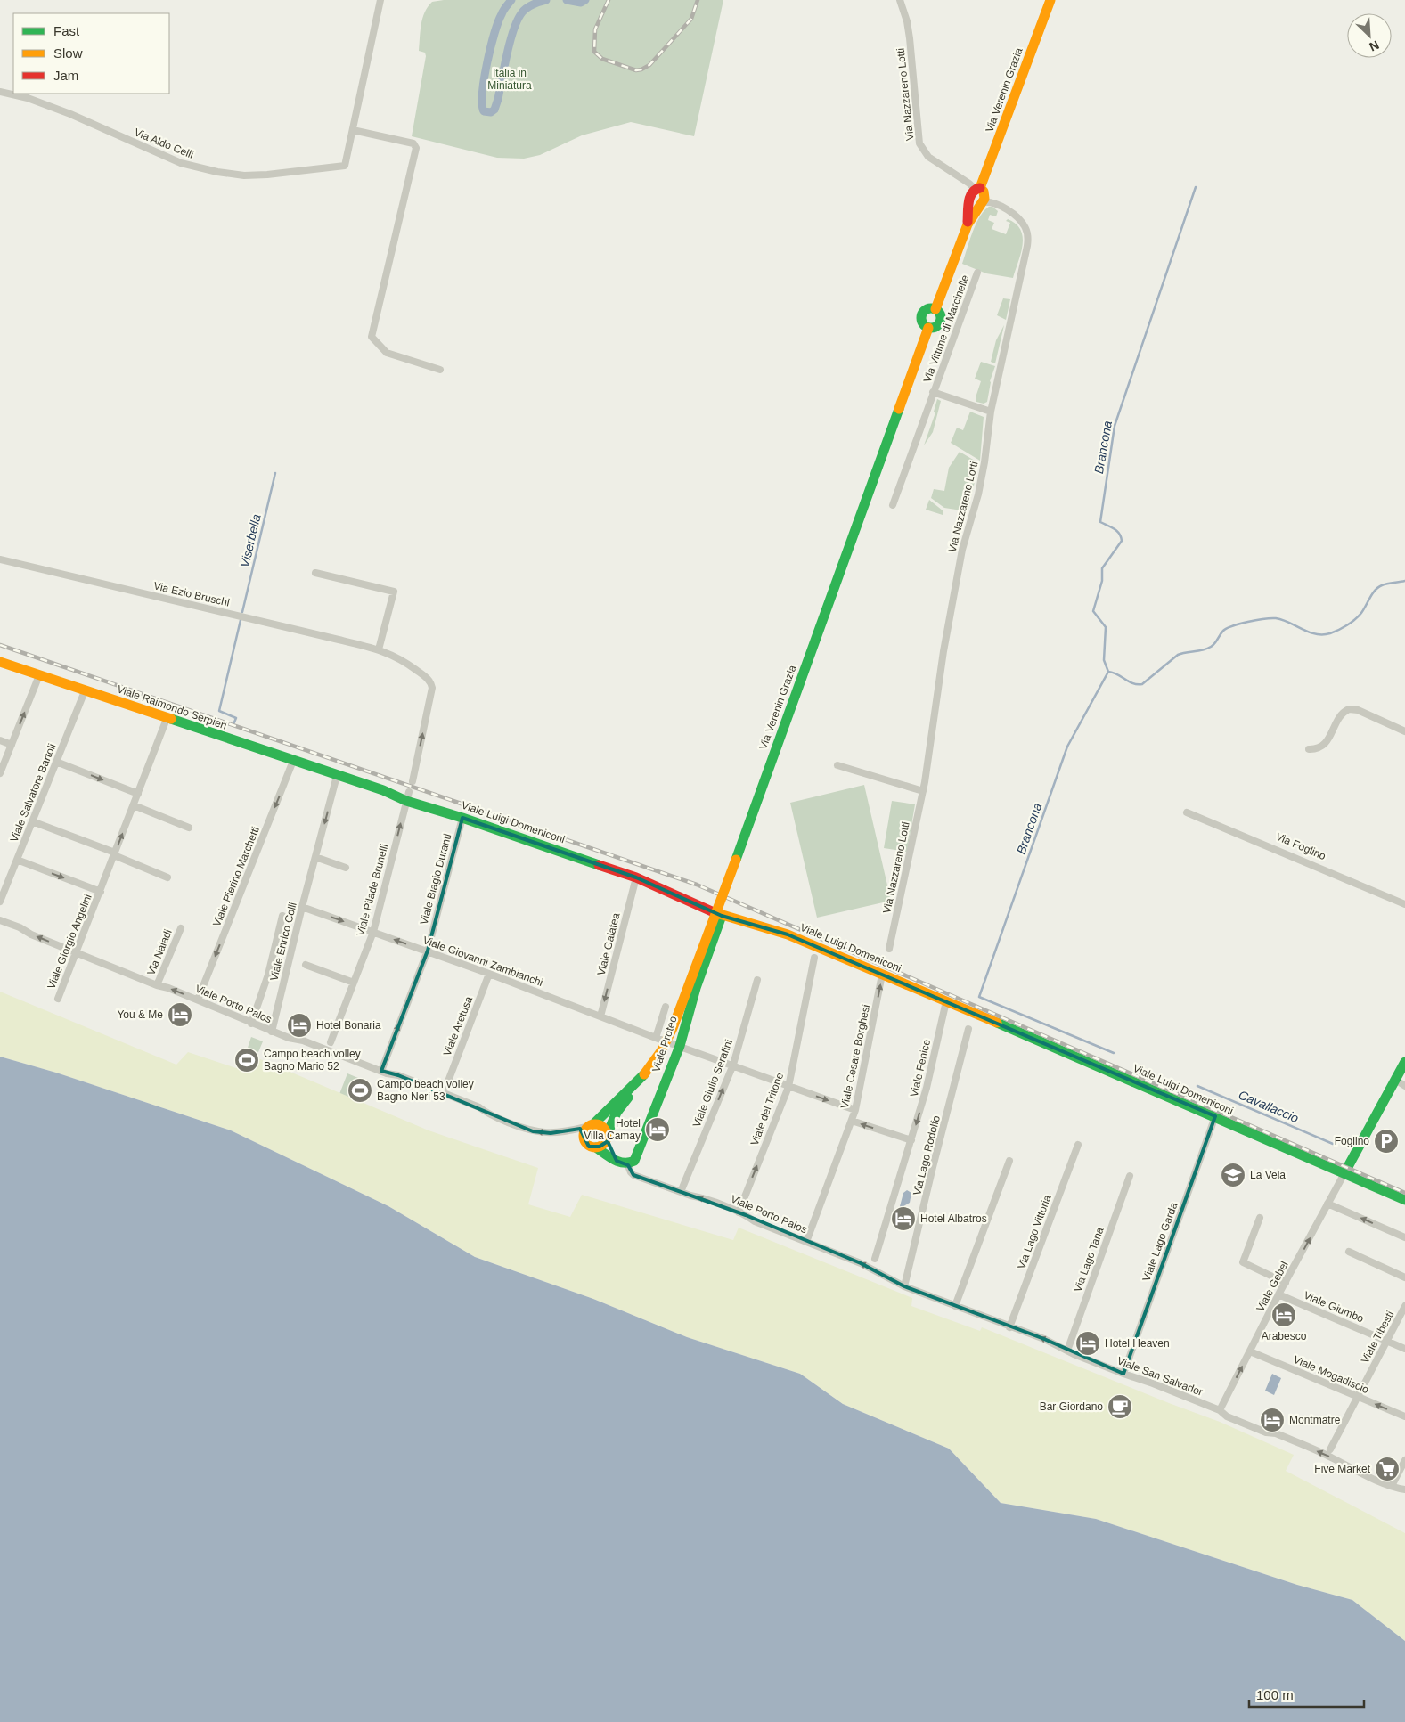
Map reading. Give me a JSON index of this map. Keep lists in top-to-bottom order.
{
  "streets": {
    "street": [
      "Via Verenin Grazia",
      "Via Nazzareno Lotti",
      "Via Aldo Celli",
      "Via Vittime di Marcinelle",
      "Via Ezio Bruschi",
      "Viale Raimondo Serpieri",
      "Viale Salvatore Bartoli",
      "Viale Luigi Domeniconi",
      "Via Foglino",
      "Viale Pierino Marchetti",
      "Viale Biagio Duranti",
      "Viale Pilade Brunelli",
      "Viale Giorgio Angelini",
      "Viale Enrico Colli",
      "Viale Galatea",
      "Via Naiadi",
      "Viale Giovanni Zambianchi",
      "Viale Porto Palos",
      "Viale Aretusa",
      "Viale Proteo",
      "Viale Cesare Borghesi",
      "Viale Fenice",
      "Viale Giulio Serafini",
      "Viale del Tritone",
      "Via Lago Rodolfo",
      "Via Lago Vittoria",
      "Viale Lago Garda",
      "Via Lago Tana",
      "Viale Gebel",
      "Viale Giumbo",
      "Viale Tibesti",
      "Viale Mogadiscio",
      "Viale San Salvador"
    ]
  },
  "crossings": [
    ["Via Verenin Grazia", "Via Nazzareno Lotti"],
    ["Via Verenin Grazia", "Viale Porto Palos"],
    ["Via Nazzareno Lotti", "Via Vittime di Marcinelle"],
    ["Viale Raimondo Serpieri", "Viale Salvatore Bartoli"],
    ["Viale Raimondo Serpieri", "Viale Luigi Domeniconi"],
    ["Viale Raimondo Serpieri", "Viale Pierino Marchetti"],
    ["Viale Raimondo Serpieri", "Viale Giorgio Angelini"],
    ["Viale Raimondo Serpieri", "Viale Enrico Colli"],
    ["Viale Salvatore Bartoli", "Viale Giorgio Angelini"],
    ["Viale Luigi Domeniconi", "Viale Biagio Duranti"],
    ["Viale Luigi Domeniconi", "Viale Pilade Brunelli"],
    ["Viale Luigi Domeniconi", "Viale Enrico Colli"],
    ["Viale Luigi Domeniconi", "Viale Galatea"],
    ["Viale Luigi Domeniconi", "Viale Proteo"],
    ["Viale Luigi Domeniconi", "Viale Cesare Borghesi"],
    ["Viale Luigi Domeniconi", "Viale Fenice"],
    ["Viale Luigi Domeniconi", "Viale Lago Garda"],
    ["Viale Luigi Domeniconi", "Viale Gebel"],
    ["Viale Pierino Marchetti", "Viale Porto Palos"],
    ["Viale Biagio Duranti", "Viale Giovanni Zambianchi"],
    ["Viale Biagio Duranti", "Viale Porto Palos"],
    ["Viale Pilade Brunelli", "Viale Giovanni Zambianchi"],
    ["Viale Giorgio Angelini", "Viale Porto Palos"],
    ["Viale Enrico Colli", "Viale Giovanni Zambianchi"],
    ["Viale Enrico Colli", "Viale Porto Palos"],
    ["Viale Galatea", "Viale Giovanni Zambianchi"],
    ["Via Naiadi", "Viale Porto Palos"],
    ["Viale Giovanni Zambianchi", "Viale Aretusa"],
    ["Viale Giovanni Zambianchi", "Viale Proteo"],
    ["Viale Giovanni Zambianchi", "Viale Cesare Borghesi"],
    ["Viale Giovanni Zambianchi", "Viale Giulio Serafini"],
    ["Viale Giovanni Zambianchi", "Viale del Tritone"],
    ["Viale Porto Palos", "Viale Proteo"],
    ["Viale Porto Palos", "Viale Cesare Borghesi"],
    ["Viale Porto Palos", "Viale Giulio Serafini"],
    ["Viale Porto Palos", "Viale del Tritone"],
    ["Viale Porto Palos", "Via Lago Rodolfo"],
    ["Viale Porto Palos", "Viale San Salvador"],
    ["Via Lago Rodolfo", "Viale San Salvador"],
    ["Via Lago Vittoria", "Viale San Salvador"],
    ["Viale Lago Garda", "Viale San Salvador"],
    ["Via Lago Tana", "Viale San Salvador"],
    ["Viale Gebel", "Viale Giumbo"],
    ["Viale Gebel", "Viale Mogadiscio"],
    ["Viale Gebel", "Viale San Salvador"],
    ["Viale Giumbo", "Viale Tibesti"],
    ["Viale Tibesti", "Viale Mogadiscio"]
  ],
  "one_way": [
    "Viale Biagio Duranti",
    "Viale Pilade Brunelli",
    "Viale Galatea",
    "Viale Porto Palos",
    "Viale Cesare Borghesi",
    "Viale Fenice",
    "Viale Giulio Serafini",
    "Viale del Tritone",
    "Viale Gebel",
    "Viale San Salvador"
  ],
  "water": ["Brancona", "Viserbella", "Cavallaccio"],
  "parks": ["Italia in Miniatura"],
  "places": {
    "hotel": [
      "You & Me",
      "Hotel Bonaria",
      "Hotel Villa Camay",
      "Hotel Albatros",
      "Arabesco",
      "Hotel Heaven",
      "Montmatre"
    ],
    "sports": ["Campo beach volley Bagno Mario 52", "Campo beach volley Bagno Neri 53"],
    "parking": ["Foglino"],
    "school or university": ["La Vela"],
    "cafe": ["Bar Giordano"],
    "supermarket": ["Five Market"]
  },
  "legend": ["Fast", "Slow", "Jam"],
  "scale_bar": "100 m",
  "north": "bottom right"
}
